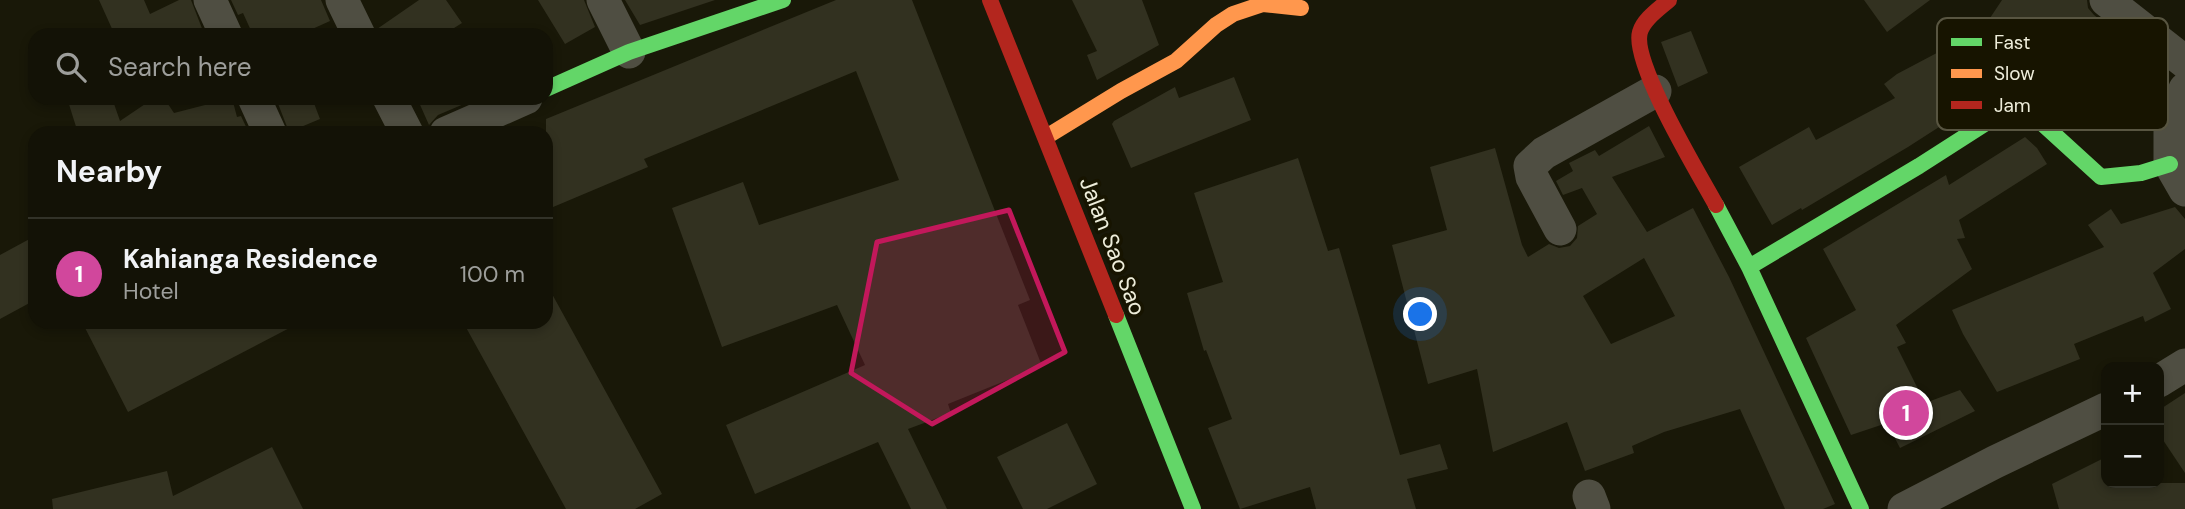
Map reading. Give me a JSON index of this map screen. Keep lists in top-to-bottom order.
{
  "streets": {
    "street": ["Jalan Sao Sao"]
  },
  "legend": ["Fast", "Slow", "Jam"],
  "page": {
    "search": "Search here",
    "heading": "Nearby",
    "list": [
      {
        "mark": "1",
        "name": "Kahianga Residence",
        "note": "Hotel",
        "value": "100 m"
      }
    ],
    "map_buttons": ["+", "−"],
    "pins": "1"
  }
}
